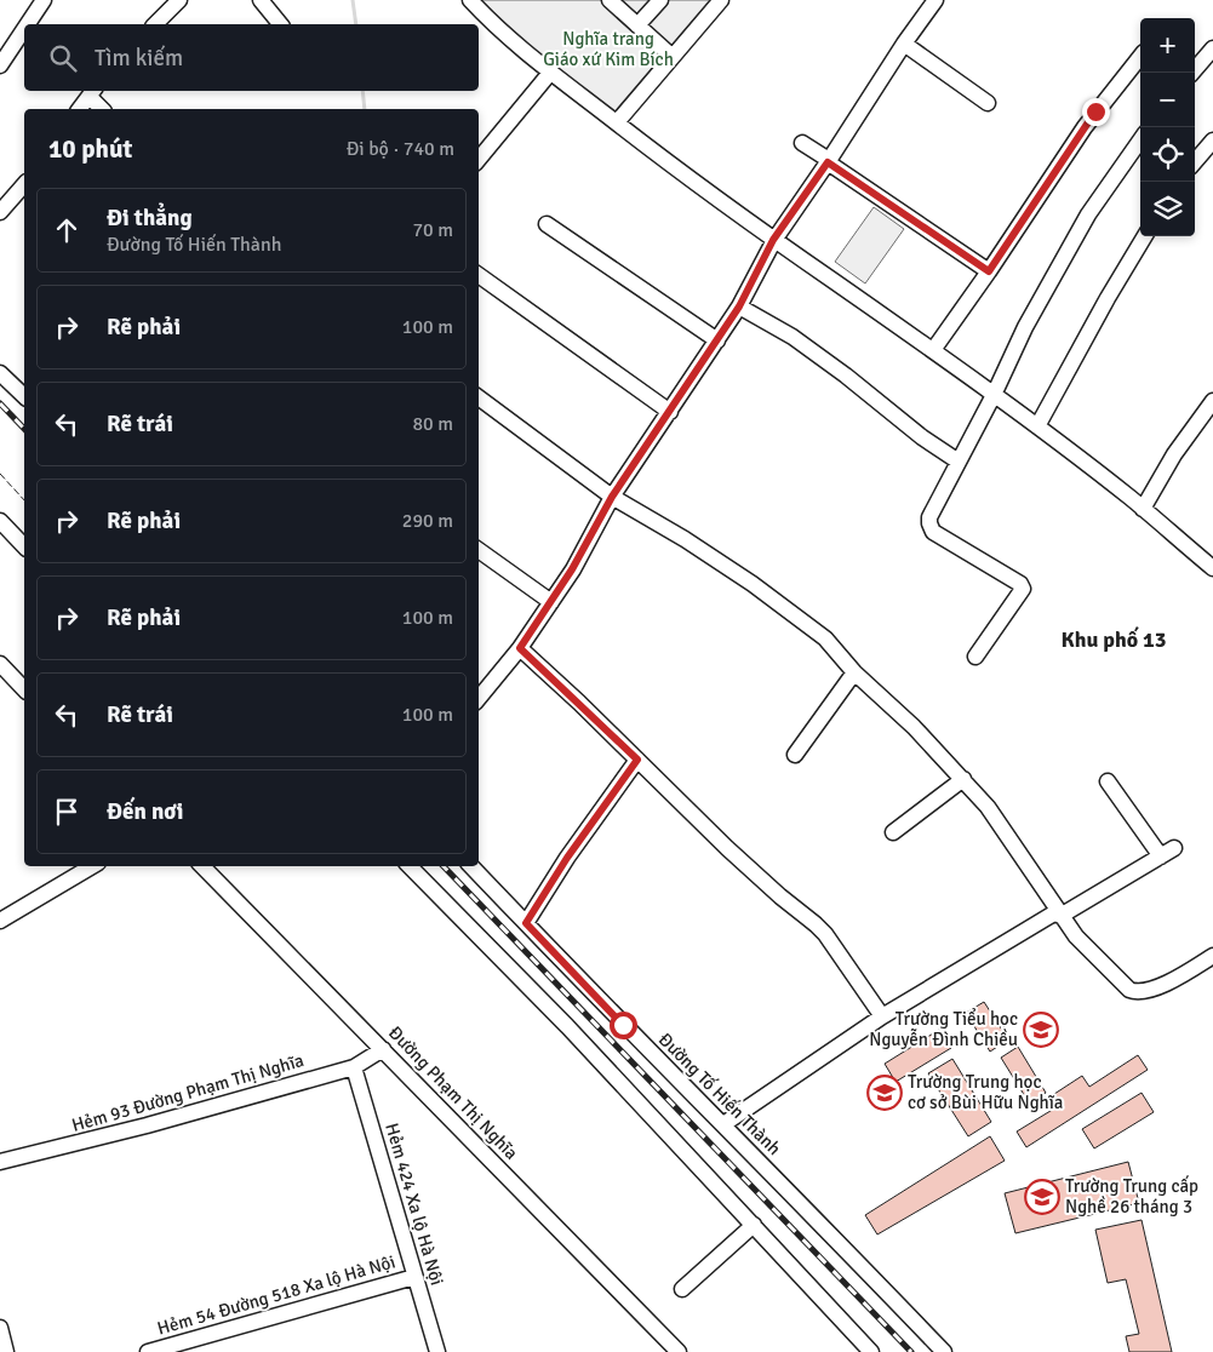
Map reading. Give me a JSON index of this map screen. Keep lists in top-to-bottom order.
{
  "streets": {
    "street": [
      "Hẻm 93 Đường Phạm Thị Nghĩa",
      "Đường Phạm Thị Nghĩa",
      "Đường Tố Hiến Thành",
      "Hẻm 424 Xa lộ Hà Nội",
      "Hẻm 54 Đường 518 Xa lộ Hà Nội"
    ]
  },
  "crossings": [
    ["Hẻm 93 Đường Phạm Thị Nghĩa", "Đường Phạm Thị Nghĩa"],
    ["Hẻm 93 Đường Phạm Thị Nghĩa", "Hẻm 424 Xa lộ Hà Nội"],
    ["Hẻm 424 Xa lộ Hà Nội", "Hẻm 54 Đường 518 Xa lộ Hà Nội"]
  ],
  "districts": ["Khu phố 13"],
  "parks": ["Nghĩa trang Giáo xứ Kim Bích"],
  "places": {
    "school or university": ["Trường Tiểu học Nguyễn Đình Chiều", "Trường Trung học cơ sở Bùi Hữu Nghĩa", "Trường Trung cấp Nghề 26 tháng 3"]
  },
  "page": {
    "map_buttons": ["+", "−"],
    "search": "Tìm kiếm",
    "heading": ["10 phút", "Đi bộ · 740 m"],
    "list": [
      ["Đi thẳng", "Đường Tố Hiến Thành", "70 m"],
      ["Rẽ phải", "100 m"],
      ["Rẽ trái", "80 m"],
      ["Rẽ phải", "290 m"],
      ["Rẽ phải", "100 m"],
      ["Rẽ trái", "100 m"],
      "Đến nơi"
    ]
  }
}
